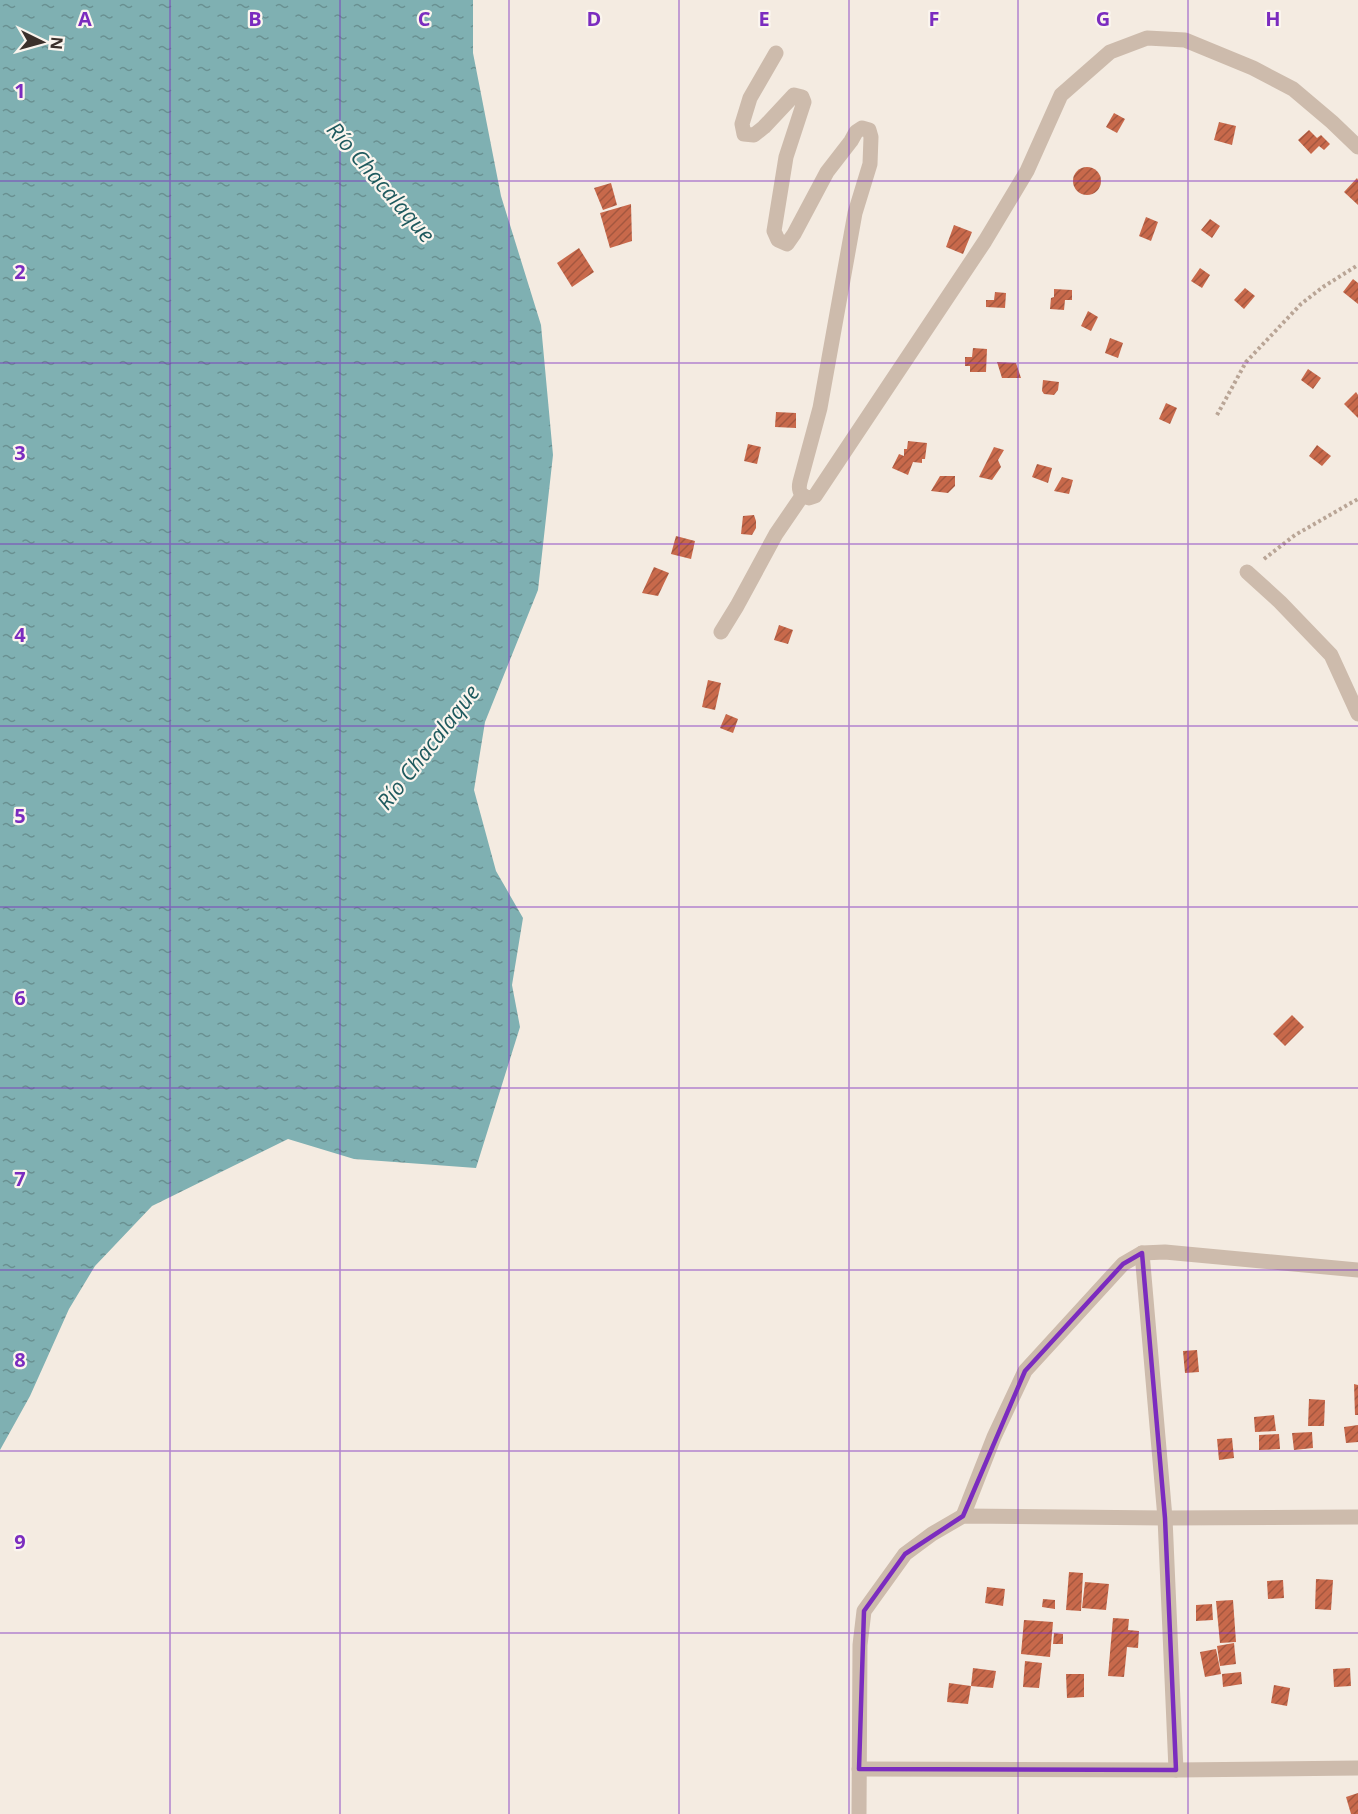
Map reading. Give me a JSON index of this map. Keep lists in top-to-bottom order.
{
  "water": ["Río Chacalaque"],
  "north": "right",
  "grid": {
    "columns": [
      "A",
      "B",
      "C",
      "D",
      "E",
      "F",
      "G",
      "H"
    ],
    "rows": [
      "1",
      "2",
      "3",
      "4",
      "5",
      "6",
      "7",
      "8",
      "9"
    ]
  }
}
